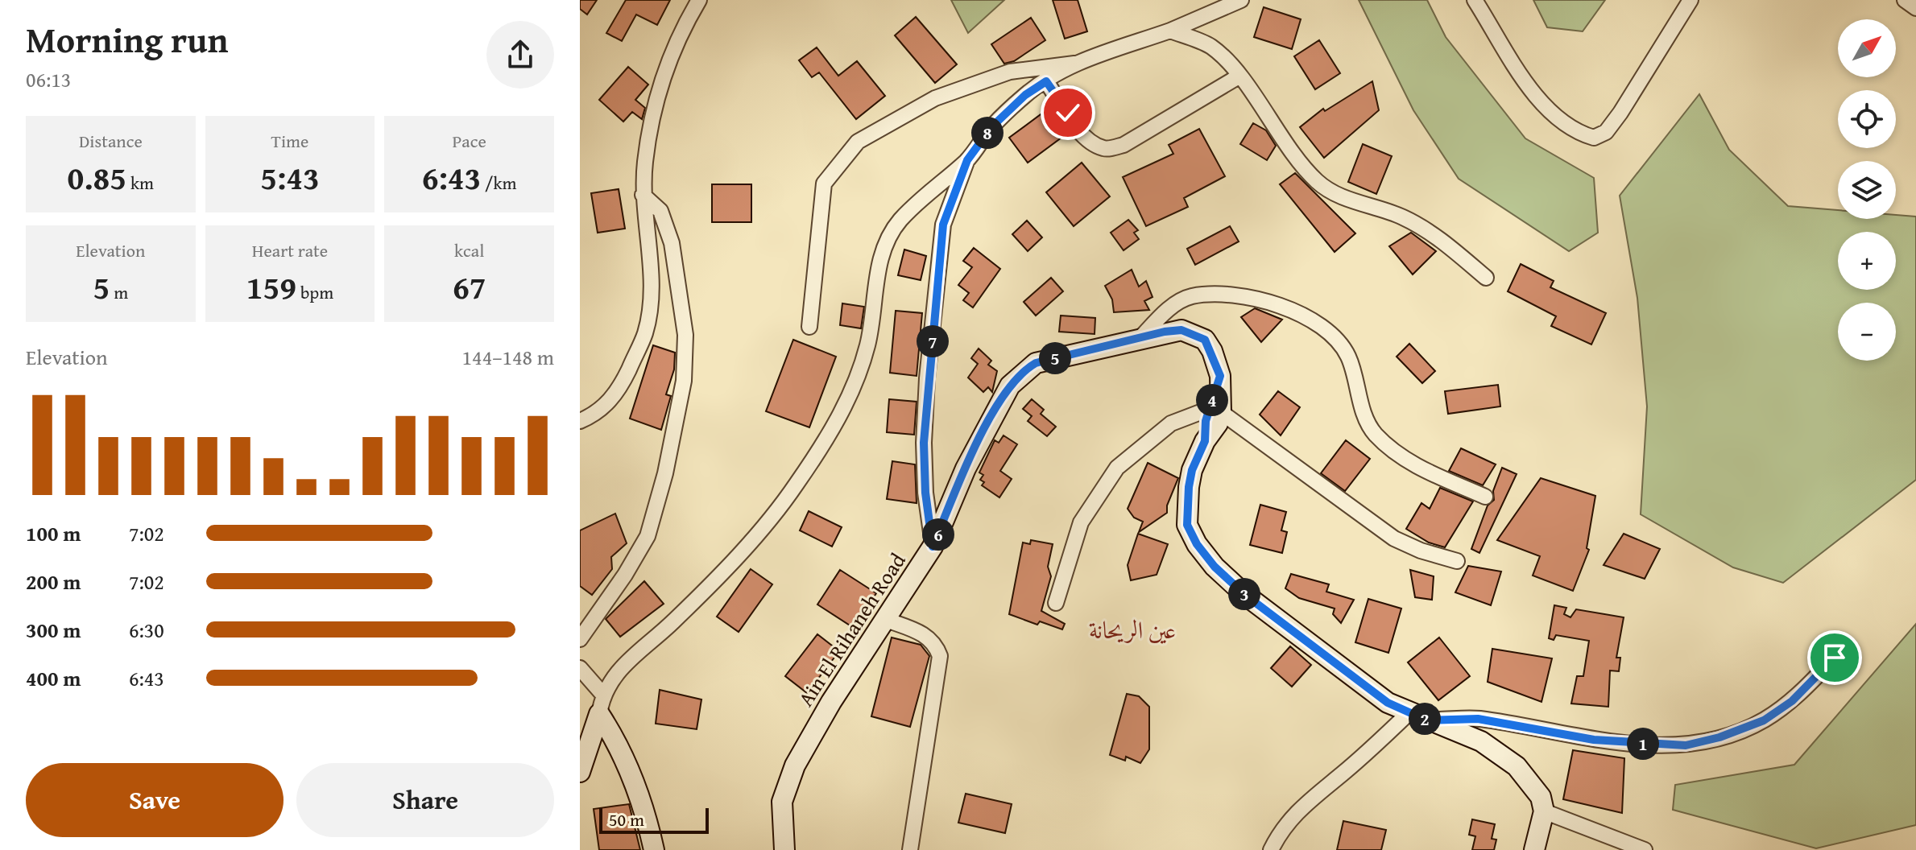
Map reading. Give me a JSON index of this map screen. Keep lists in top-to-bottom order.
{
  "streets": {
    "street": ["Ain El Rihaneh Road"]
  },
  "districts": ["عين الريحانة"],
  "scale_bar": "50 m",
  "north": "top right",
  "page": {
    "heading": ["Morning run", "06:13"],
    "map_buttons": ["+", "−"],
    "stats": [
      ["Distance", "0.85 km"],
      ["Time", "5:43"],
      ["Pace", "6:43 /km"],
      ["Elevation", "5 m"],
      ["Heart rate", "159 bpm"],
      ["kcal", "67"]
    ],
    "pins": [
      "8",
      "7",
      "5",
      "4",
      "6",
      "3",
      "2",
      "1"
    ],
    "chart": ["Elevation", "144–148 m"],
    "list": [
      {
        "name": "100 m",
        "note": "7:02"
      },
      {
        "name": "200 m",
        "note": "7:02"
      },
      {
        "name": "300 m",
        "note": "6:30"
      },
      {
        "name": "400 m",
        "note": "6:43"
      }
    ],
    "buttons": ["Save", "Share"],
    "scale": "50 m"
  }
}
